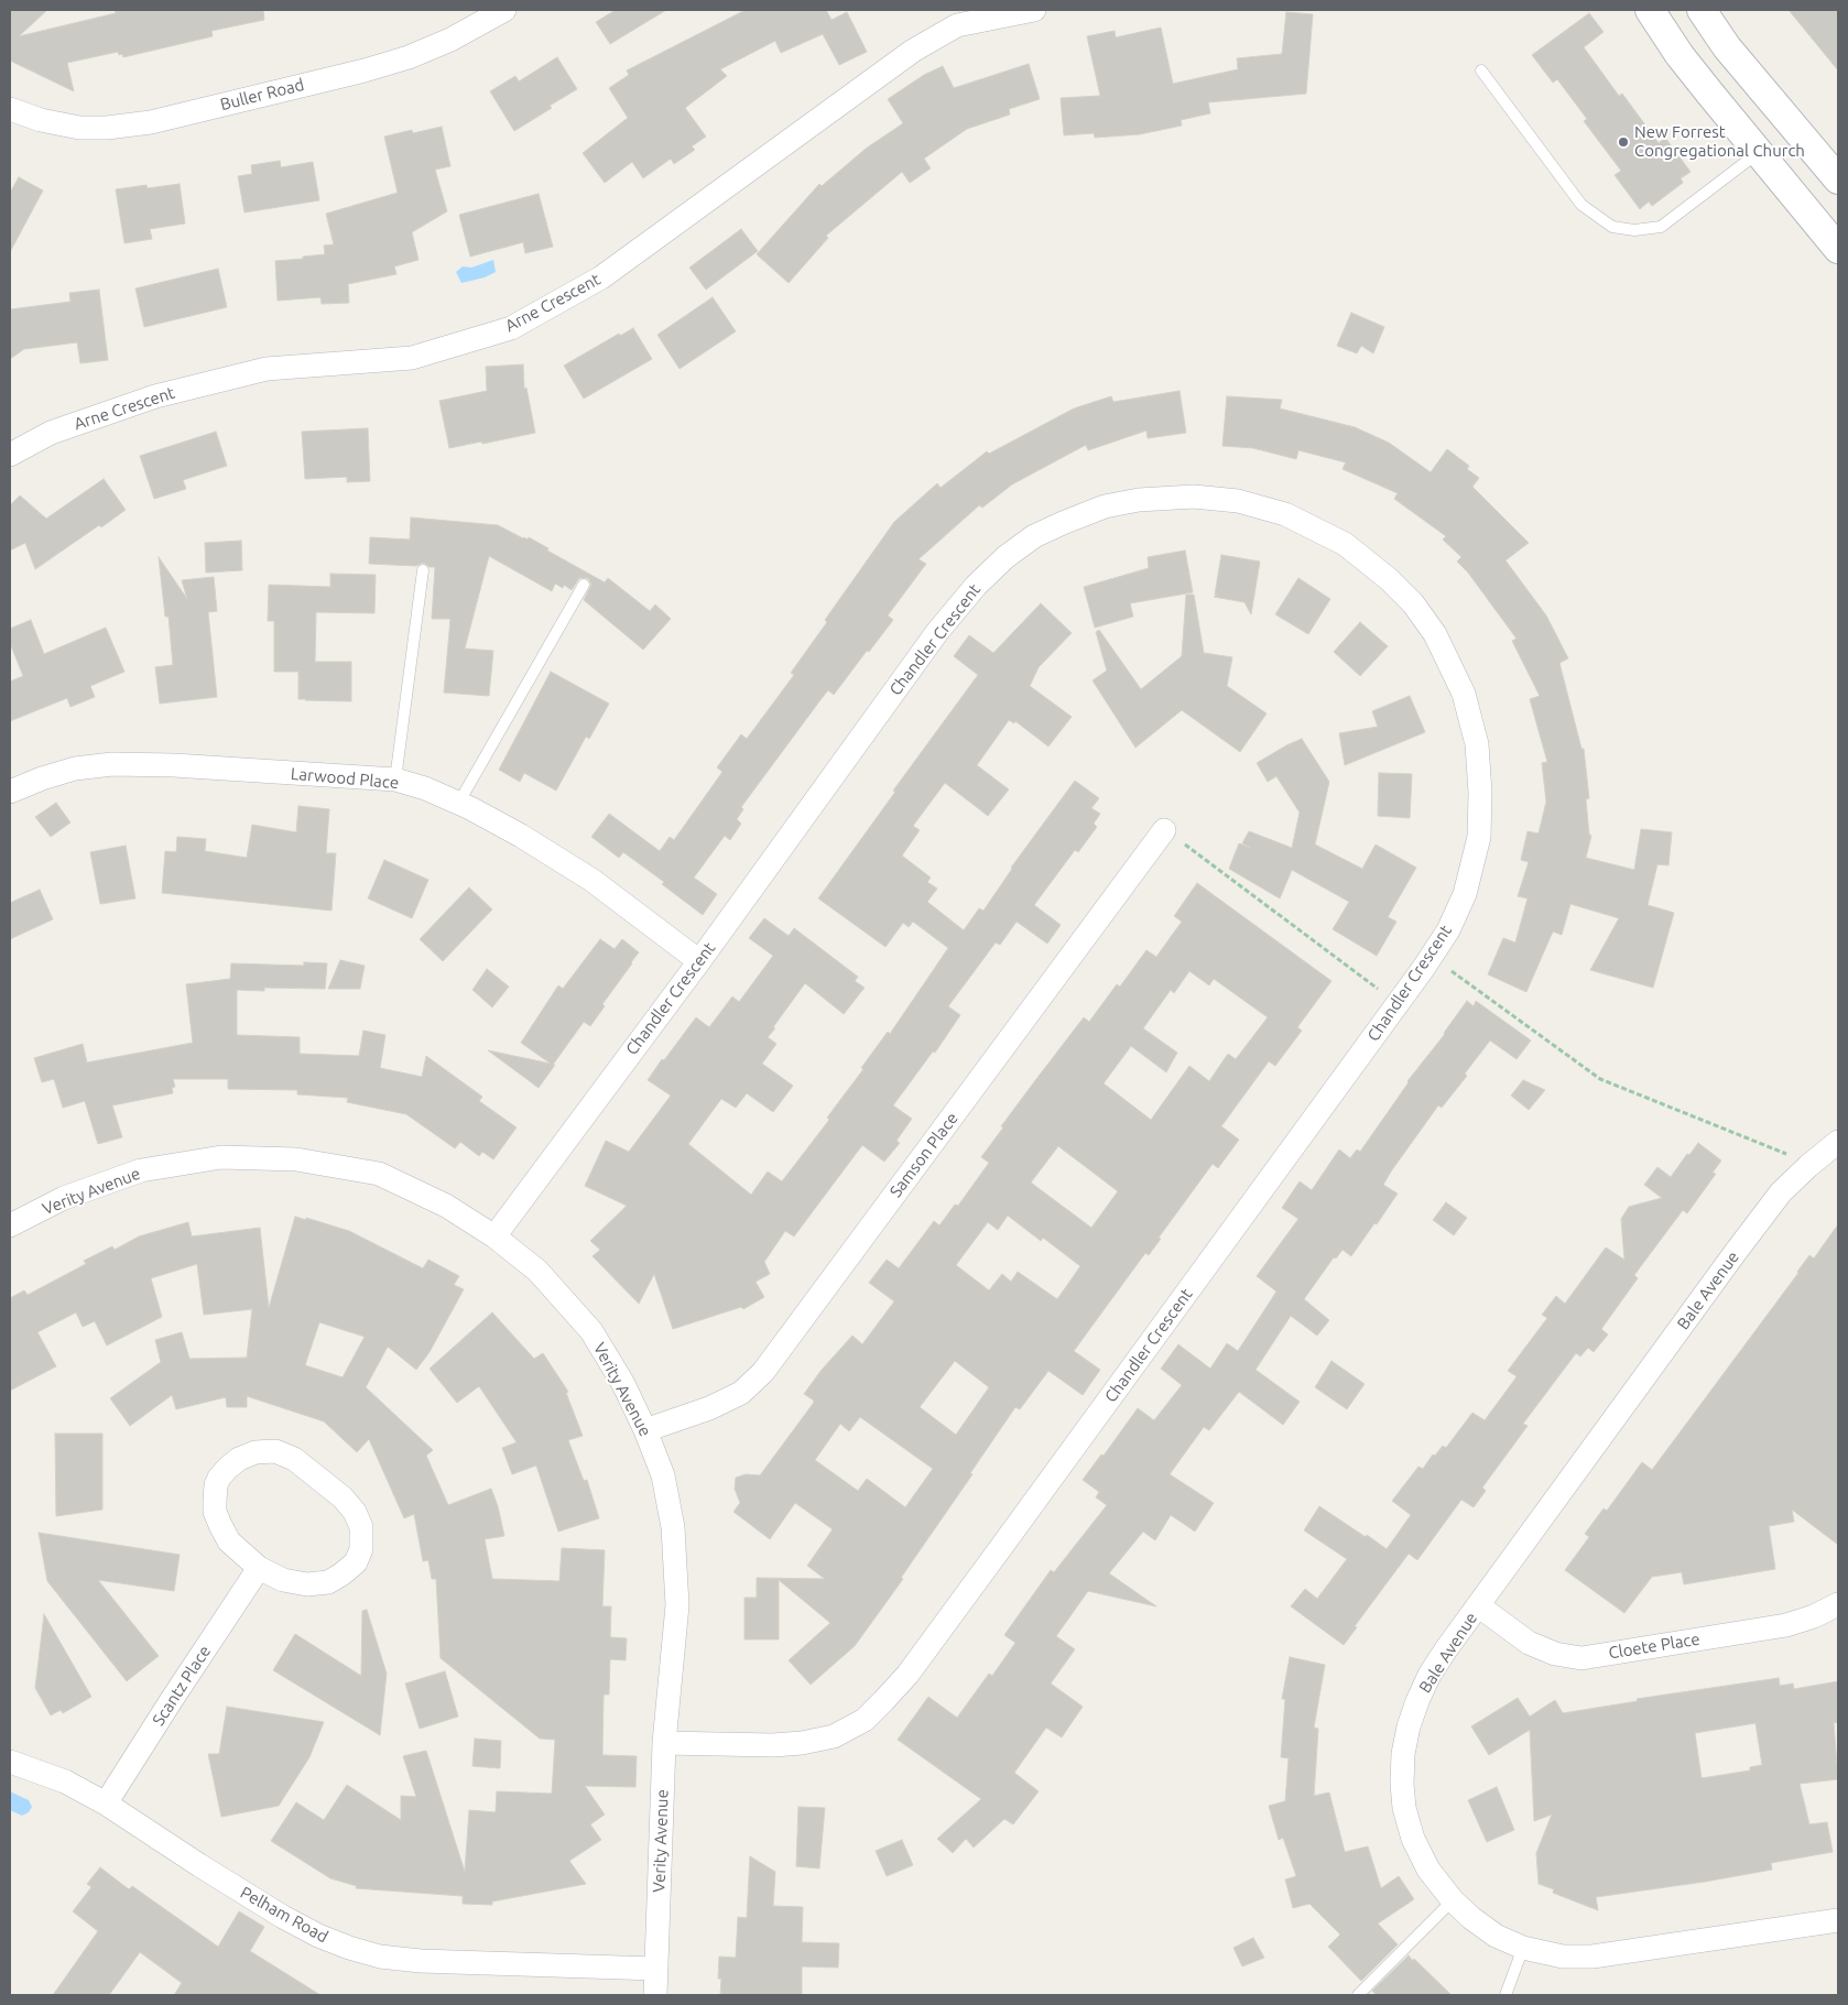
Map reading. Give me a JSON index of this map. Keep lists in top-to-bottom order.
{
  "streets": {
    "street": [
      "Buller Road",
      "Arne Crescent",
      "Chandler Crescent",
      "Larwood Place",
      "Samson Place",
      "Verity Avenue",
      "Bale Avenue",
      "Cloete Place",
      "Scantz Place",
      "Pelham Road"
    ]
  },
  "crossings": [
    ["Chandler Crescent", "Larwood Place"],
    ["Chandler Crescent", "Verity Avenue"],
    ["Samson Place", "Verity Avenue"],
    ["Verity Avenue", "Pelham Road"],
    ["Bale Avenue", "Cloete Place"],
    ["Scantz Place", "Pelham Road"]
  ],
  "places": ["New Forrest Congregational Church"]
}
